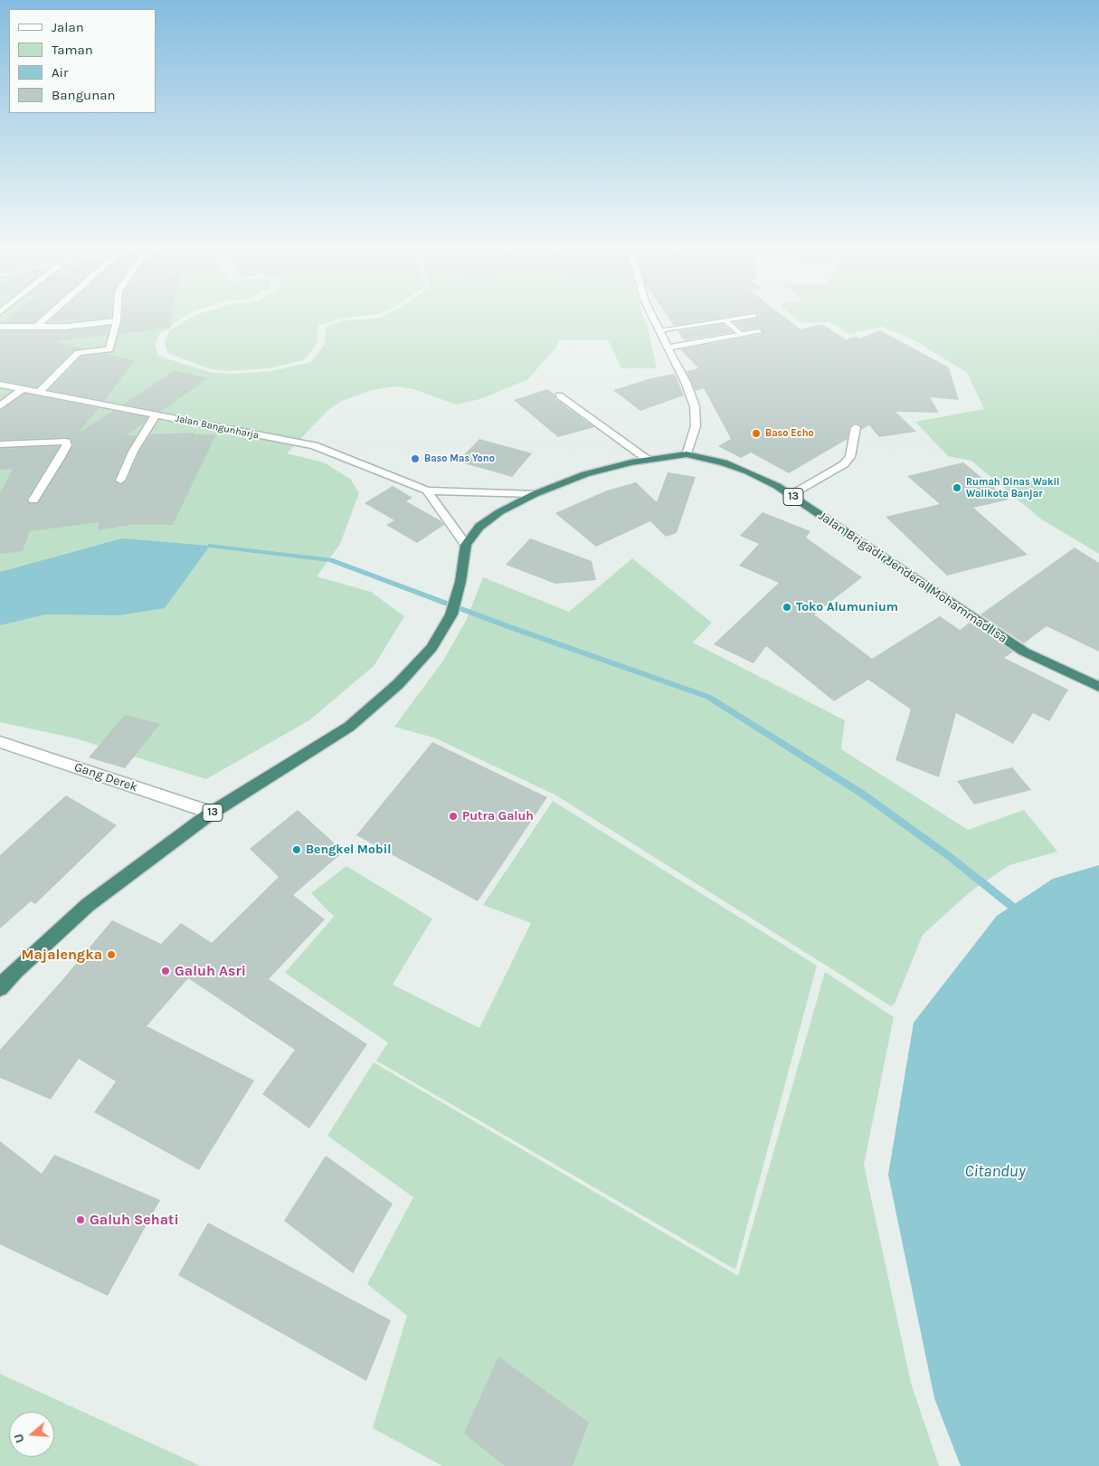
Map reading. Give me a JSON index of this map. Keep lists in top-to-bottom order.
{
  "streets": {
    "highway": ["13", "Jalan Brigadir Jenderal Mohammad Isa"],
    "street": ["Jalan Bangunharja", "Gang Derek"]
  },
  "crossings": [
    ["Jalan Brigadir Jenderal Mohammad Isa", "Gang Derek"]
  ],
  "water": ["Citanduy"],
  "places": [
    "Baso Echo",
    "Baso Mas Yono",
    "Rumah Dinas Wakil Walikota Banjar",
    "Toko Alumunium",
    "Putra Galuh",
    "Bengkel Mobil",
    "Majalengka",
    "Galuh Asri",
    "Galuh Sehati"
  ],
  "legend": [
    "Jalan",
    "Taman",
    "Air",
    "Bangunan"
  ],
  "north": "left"
}
